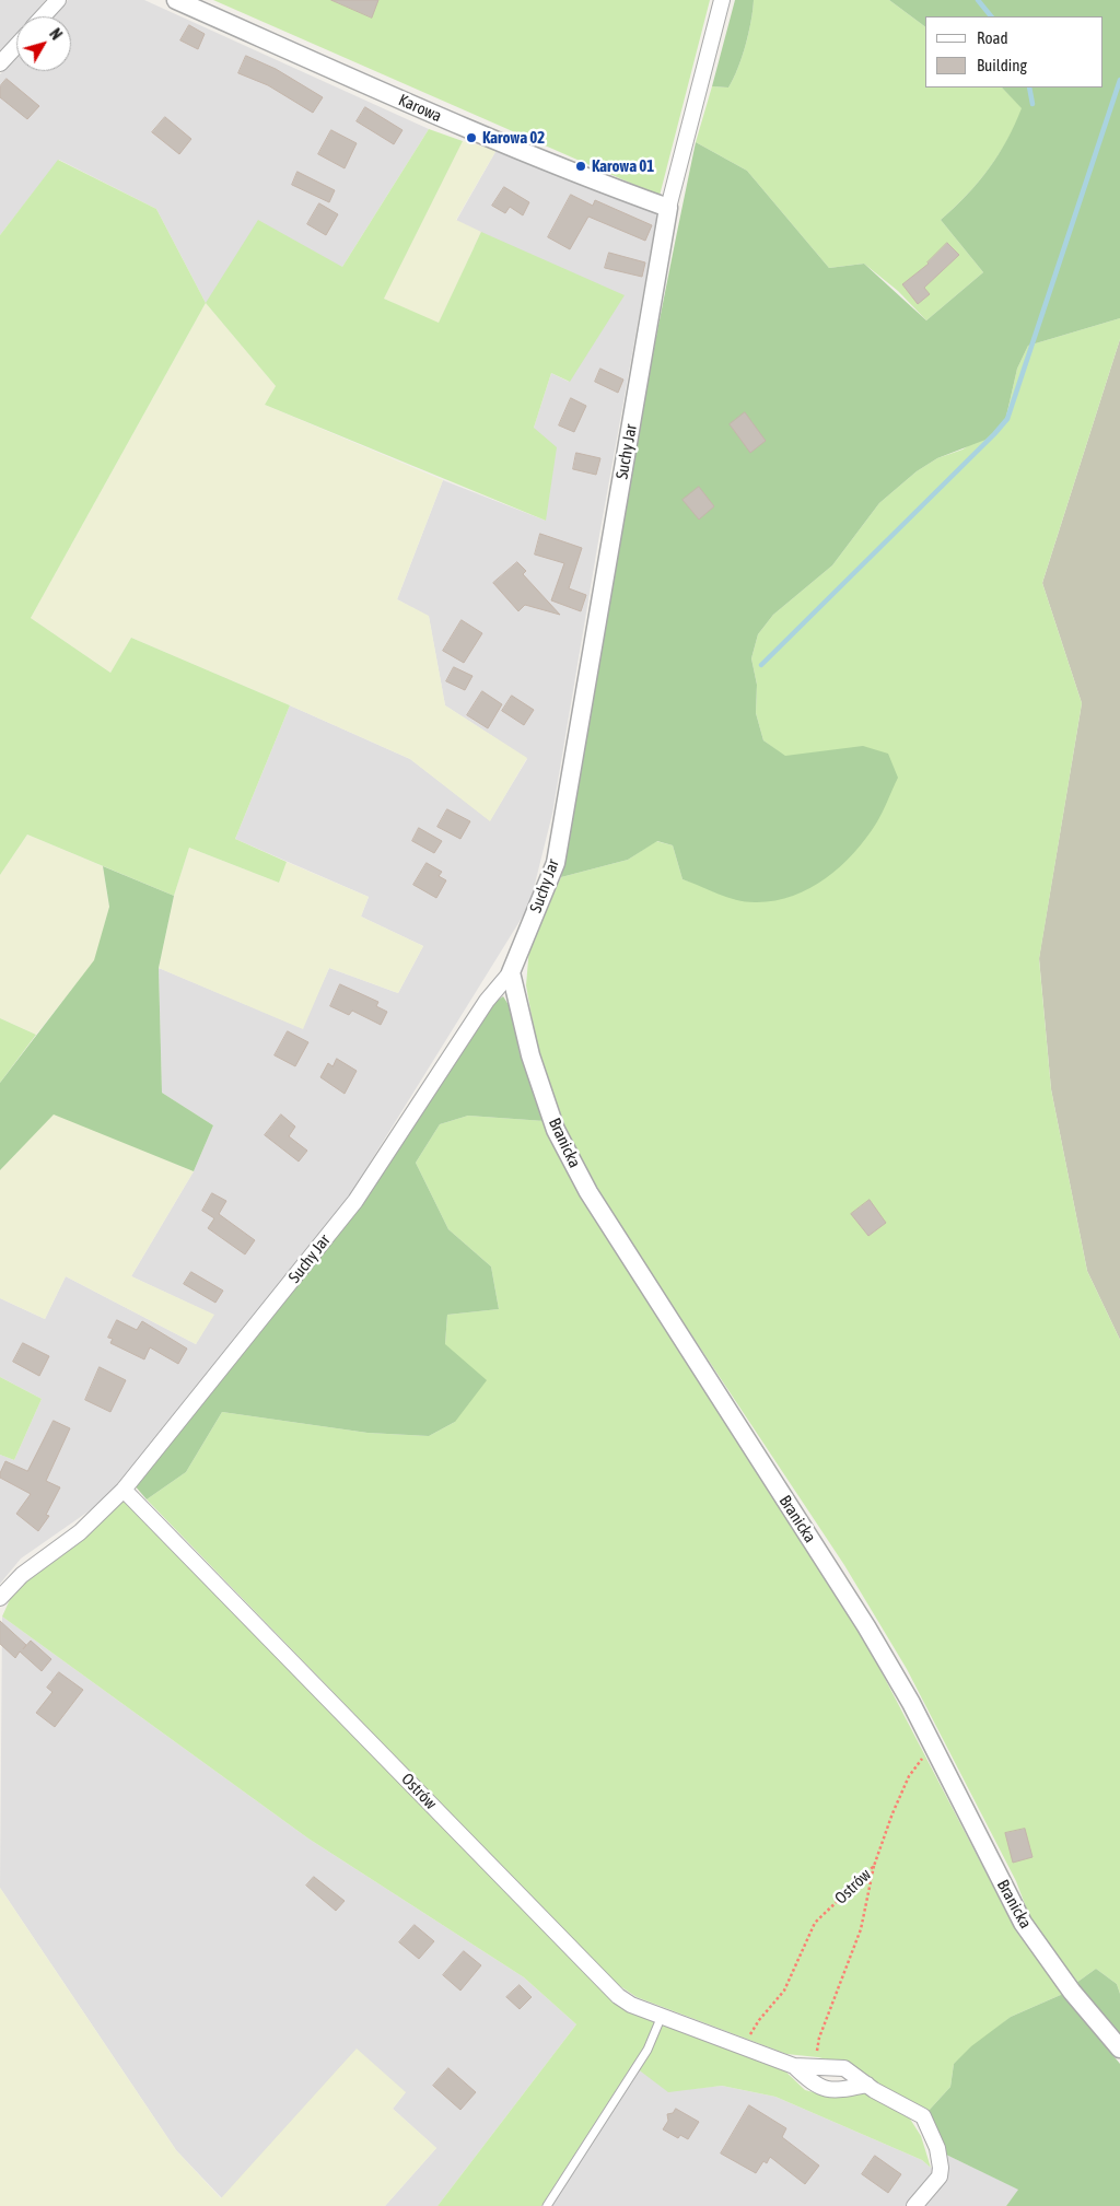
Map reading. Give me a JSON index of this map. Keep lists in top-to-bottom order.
{
  "streets": {
    "street": [
      "Karowa",
      "Suchy Jar",
      "Branicka",
      "Ostrów"
    ]
  },
  "crossings": [
    ["Karowa", "Suchy Jar"],
    ["Suchy Jar", "Branicka"],
    ["Suchy Jar", "Ostrów"],
    ["Branicka", "Ostrów"]
  ],
  "places": ["Karowa 02", "Karowa 01"],
  "legend": ["Road", "Building"],
  "north": "top right"
}
